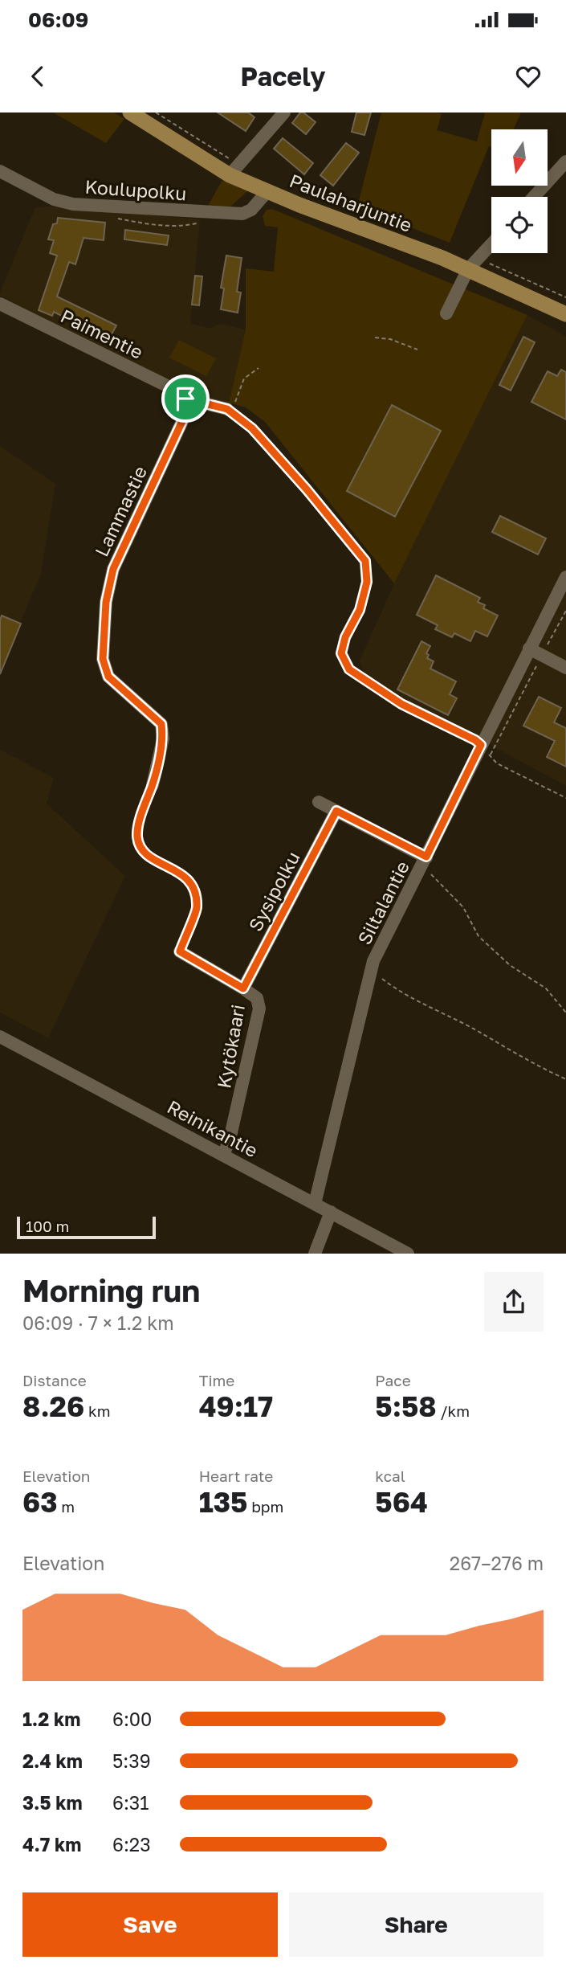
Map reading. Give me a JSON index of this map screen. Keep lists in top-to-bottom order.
{
  "streets": {
    "main road": ["Paulaharjuntie"],
    "street": [
      "Koulupolku",
      "Paimentie",
      "Lammastie",
      "Sysipolku",
      "Siltalantie",
      "Kytökaari",
      "Reinikantie"
    ]
  },
  "crossings": [
    ["Koulupolku", "Paulaharjuntie"],
    ["Paimentie", "Lammastie"],
    ["Sysipolku", "Kytökaari"],
    ["Siltalantie", "Reinikantie"],
    ["Kytökaari", "Reinikantie"]
  ],
  "scale_bar": "100 m",
  "north": "bottom",
  "page": {
    "status": "06:09",
    "header": "Pacely",
    "scale": "100 m",
    "heading": ["Morning run", "06:09 · 7 × 1.2 km"],
    "stats": [
      ["Distance", "8.26 km"],
      ["Time", "49:17"],
      ["Pace", "5:58 /km"],
      ["Elevation", "63 m"],
      ["Heart rate", "135 bpm"],
      ["kcal", "564"]
    ],
    "chart": ["Elevation", "267–276 m"],
    "list": [
      {
        "name": "1.2 km",
        "note": "6:00"
      },
      {
        "name": "2.4 km",
        "note": "5:39"
      },
      {
        "name": "3.5 km",
        "note": "6:31"
      },
      {
        "name": "4.7 km",
        "note": "6:23"
      }
    ],
    "buttons": ["Save", "Share"]
  }
}
